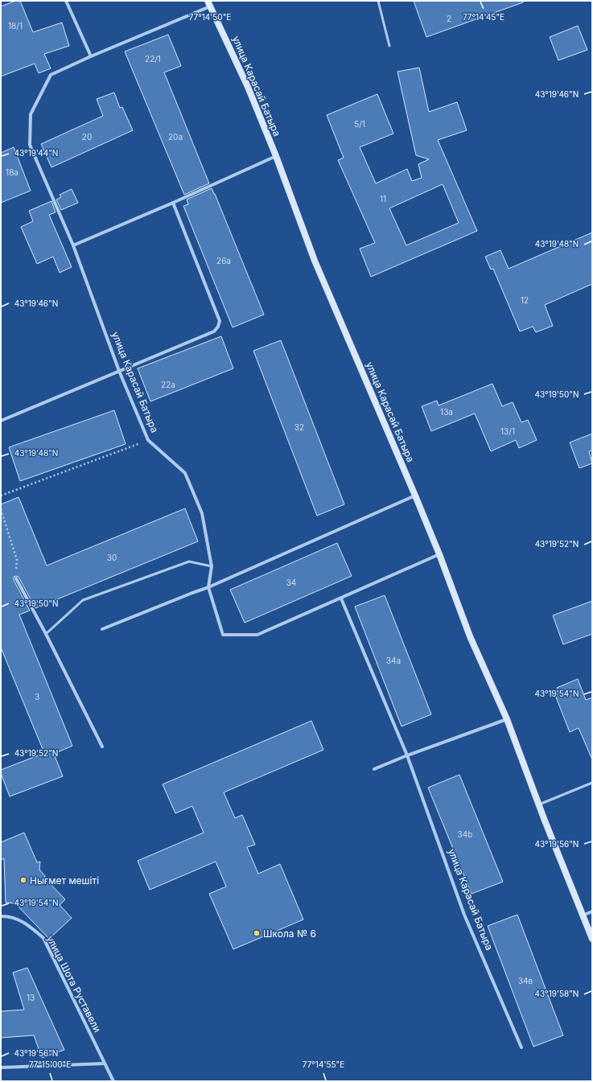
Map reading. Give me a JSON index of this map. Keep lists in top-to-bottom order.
{
  "streets": {
    "main road": ["улица Карасай Батыра"],
    "street": ["улица Шота Руставели"]
  },
  "places": ["Нығмет мешіті", "Школа № 6"],
  "house_numbers": [
    "2",
    "18/1",
    "22/1",
    "5/1",
    "20",
    "20а",
    "18a",
    "11",
    "26а",
    "12",
    "22a",
    "13а",
    "32",
    "13/1",
    "30",
    "34",
    "34a",
    "3",
    "34b",
    "34в",
    "13"
  ],
  "coordinates": [
    "77°14'50\"E",
    "77°14'45\"E",
    "43°19'46\"N",
    "43°19'44\"N",
    "43°19'48\"N",
    "43°19'50\"N",
    "43°19'52\"N",
    "43°19'54\"N",
    "43°19'56\"N",
    "43°19'58\"N",
    "77°15'00\"E",
    "77°14'55\"E"
  ]
}
